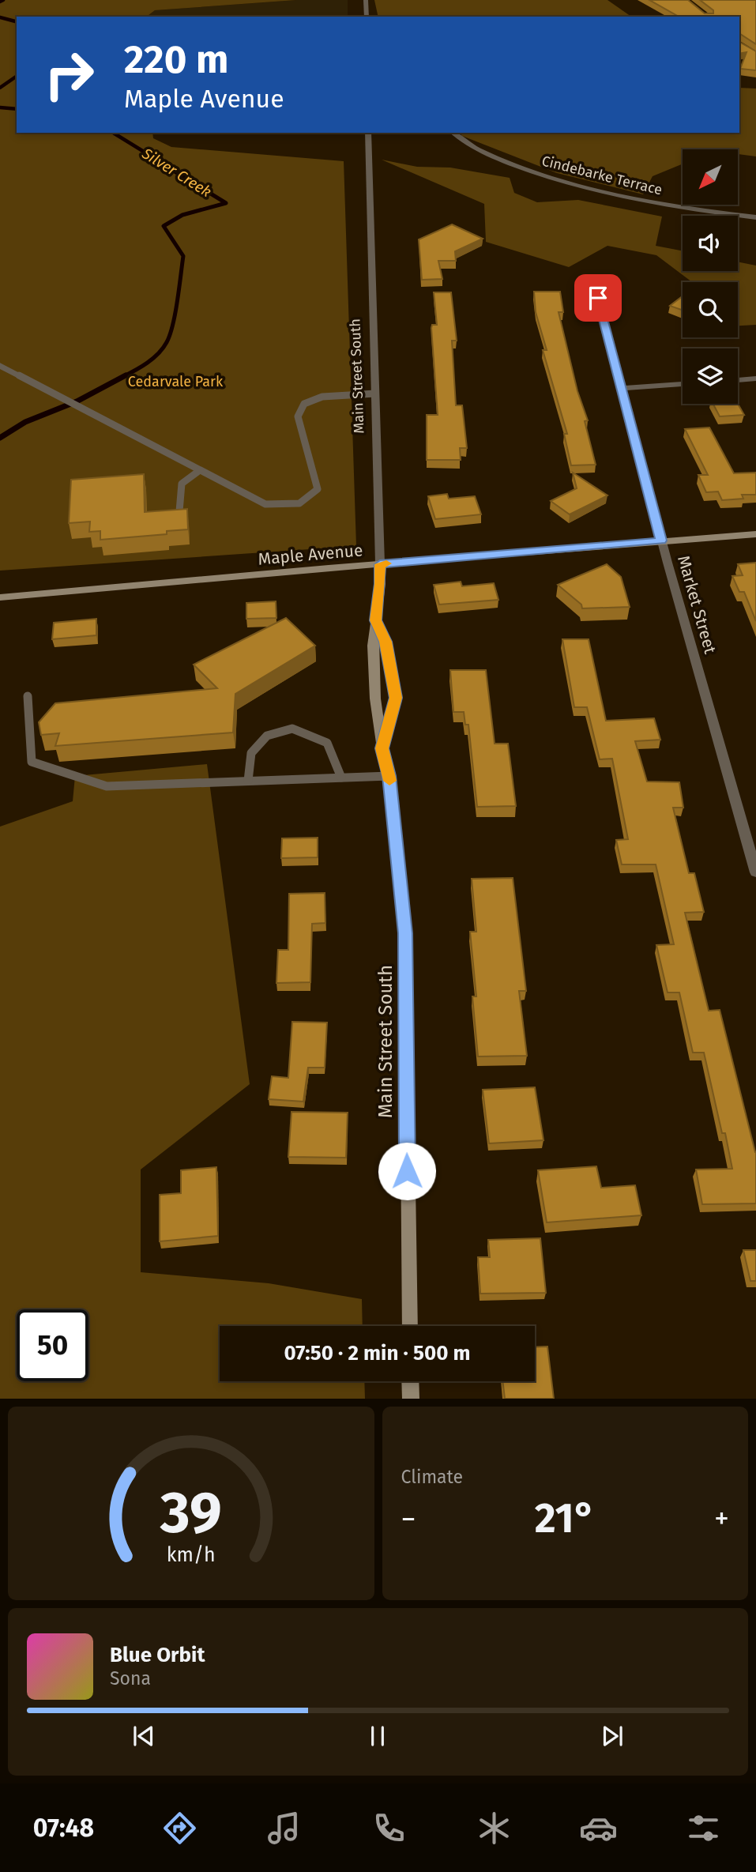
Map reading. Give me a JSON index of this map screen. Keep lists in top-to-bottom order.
{
  "streets": {
    "main road": ["Main Street South", "Maple Avenue"],
    "street": ["Cindebarke Terrace", "Market Street"]
  },
  "crossings": [
    ["Main Street South", "Maple Avenue"],
    ["Maple Avenue", "Market Street"]
  ],
  "water": ["Silver Creek"],
  "parks": ["Cedarvale Park"],
  "north": "bottom left",
  "page": {
    "turn": ["220 m", "Maple Avenue"],
    "limit": "50",
    "trip": "07:50 · 2 min · 500 m",
    "tile": "Climate",
    "heat": ["−", "21°", "+"],
    "song": ["Blue Orbit", "Sona"],
    "tabs": "07:48",
    "gauge": ["39", "km/h"]
  }
}
